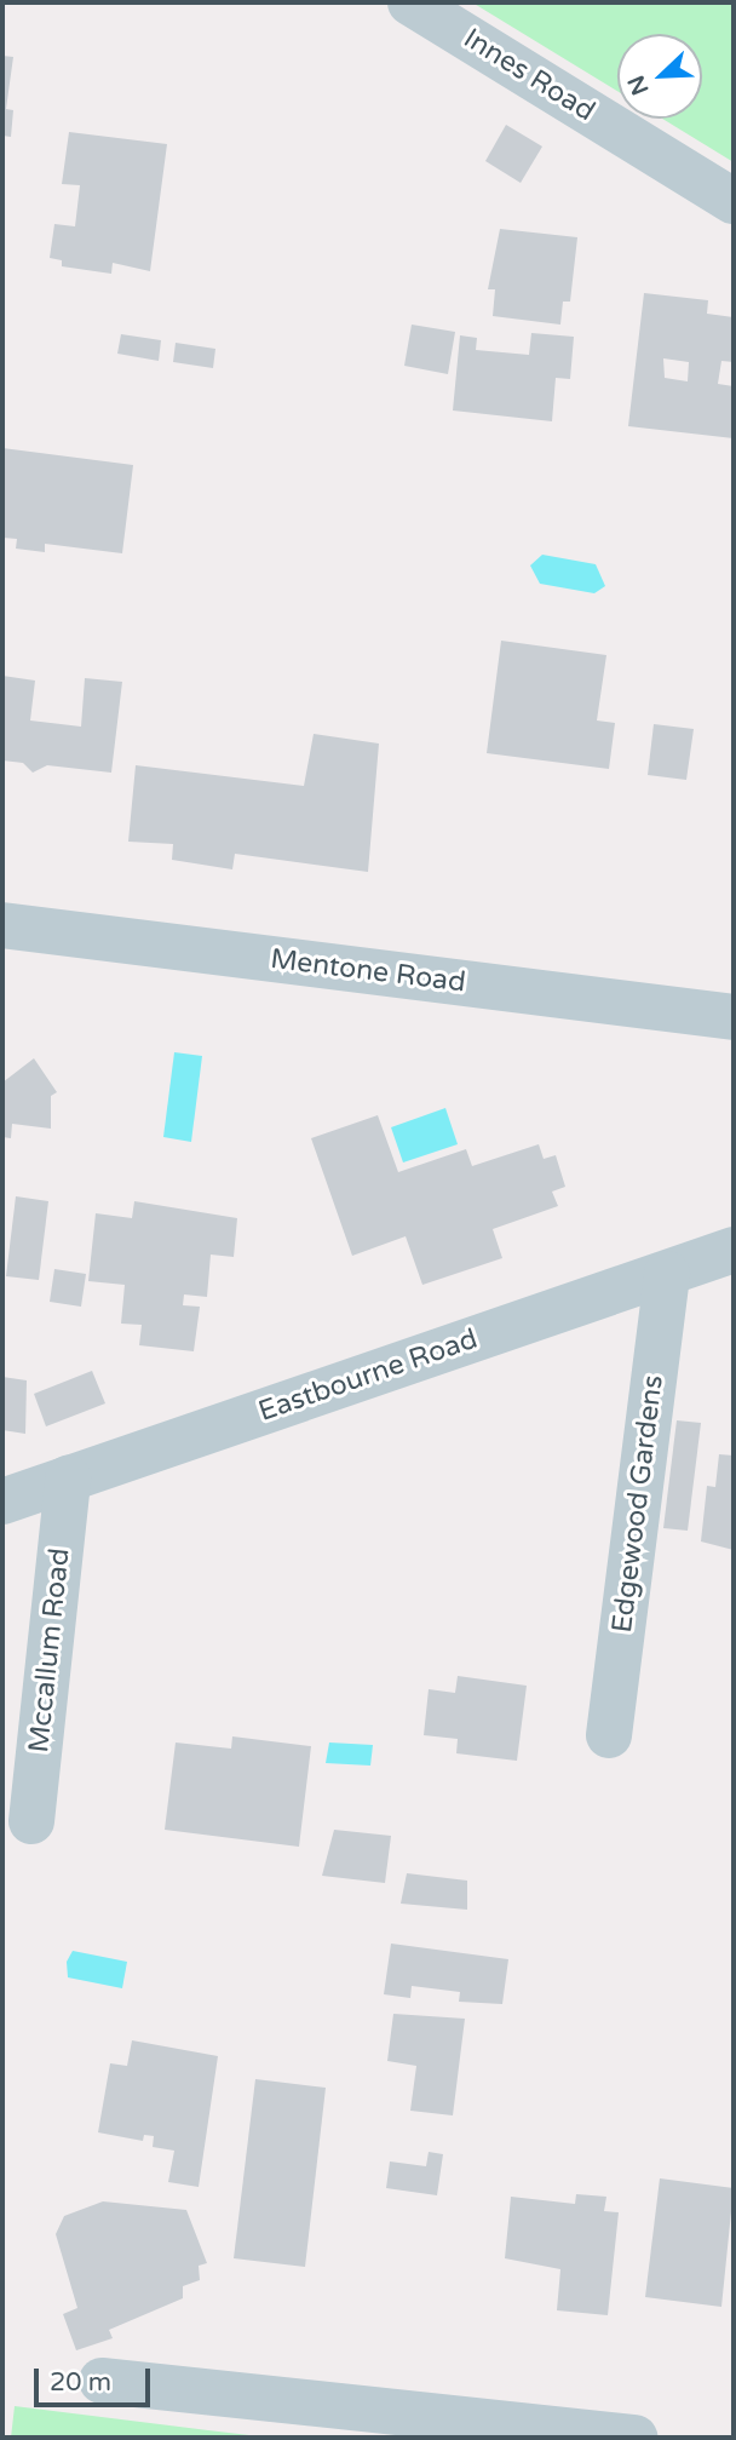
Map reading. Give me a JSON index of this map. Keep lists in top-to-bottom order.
{
  "streets": {
    "street": [
      "Innes Road",
      "Mentone Road",
      "Eastbourne Road",
      "Edgewood Gardens",
      "Mccallum Road"
    ]
  },
  "crossings": [
    ["Eastbourne Road", "Edgewood Gardens"],
    ["Eastbourne Road", "Mccallum Road"]
  ],
  "scale_bar": "20 m",
  "north": "bottom left"
}
